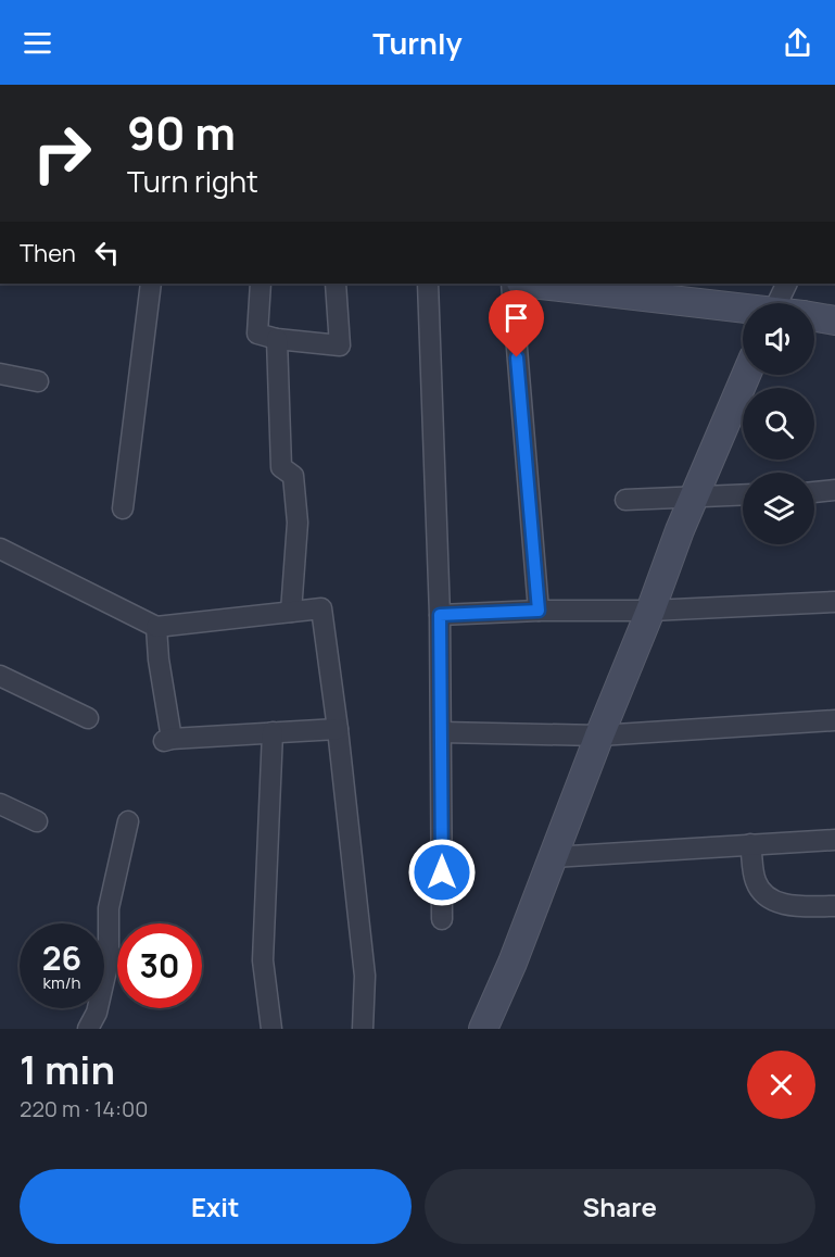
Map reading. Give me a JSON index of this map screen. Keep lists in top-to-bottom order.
{
  "page": {
    "header": "Turnly",
    "turn": ["90 m", "Turn right"],
    "then": "Then",
    "speed": "26 km/h",
    "limit": "30",
    "heading": ["1 min", "220 m · 14:00"],
    "buttons": ["Exit", "Share"]
  }
}
